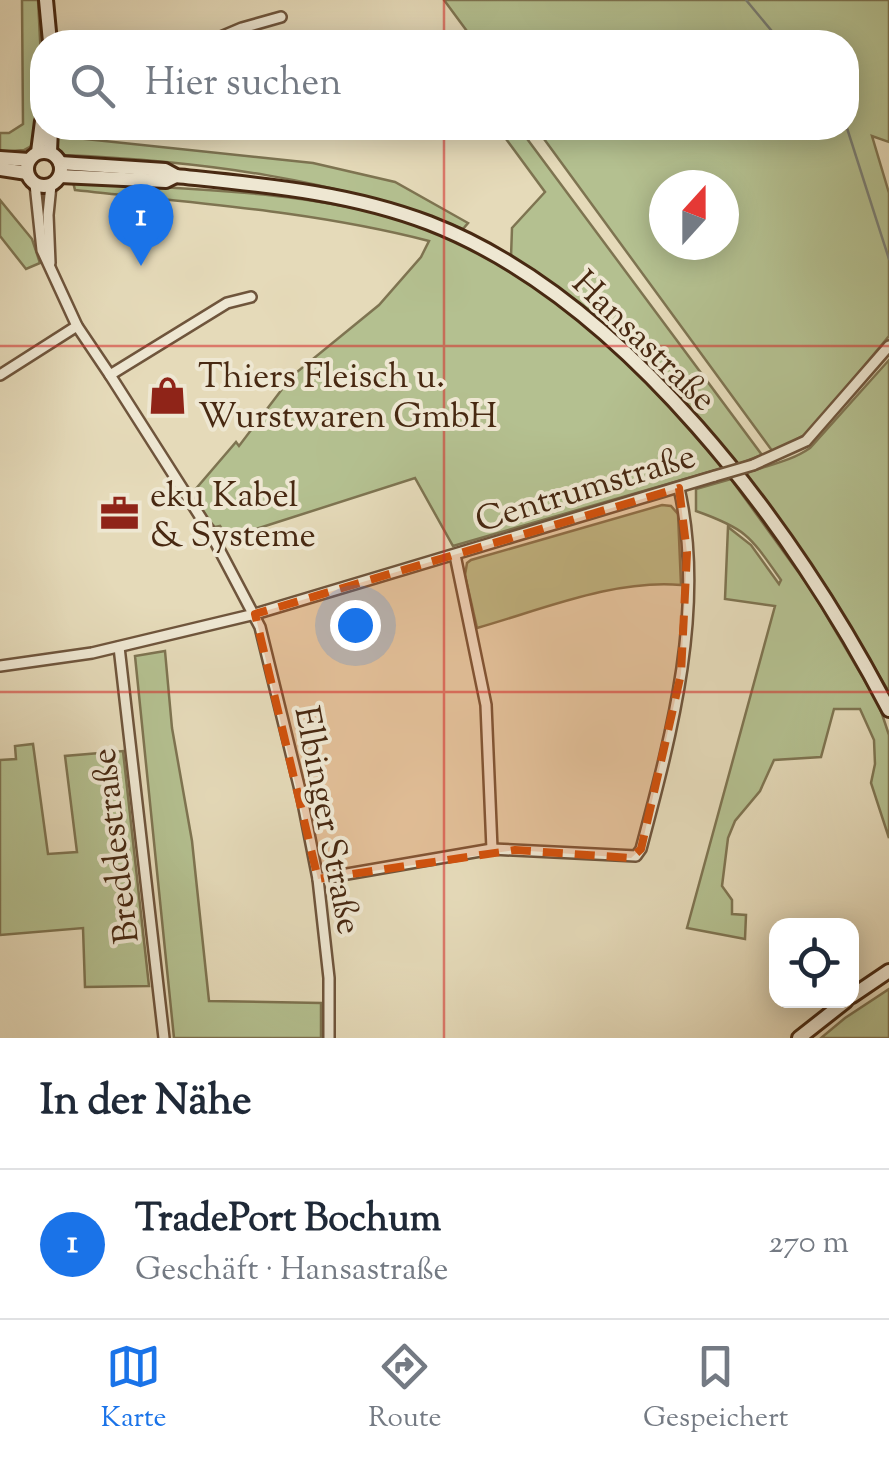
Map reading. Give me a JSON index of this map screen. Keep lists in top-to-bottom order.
{
  "streets": {
    "street": [
      "Hansastraße",
      "Centrumstraße",
      "Elbinger Straße",
      "Breddestraße"
    ]
  },
  "crossings": [
    ["Centrumstraße", "Elbinger Straße"],
    ["Centrumstraße", "Breddestraße"]
  ],
  "places": {
    "shop": ["Thiers Fleisch u. Wurstwaren GmbH"],
    "office": ["eku Kabel & Systeme"]
  },
  "north": "top",
  "page": {
    "search": "Hier suchen",
    "pins": "1",
    "heading": "In der Nähe",
    "list": [
      {
        "mark": "1",
        "name": "TradePort Bochum",
        "note": "Geschäft · Hansastraße",
        "value": "270 m"
      }
    ],
    "nav": ["Karte", "Route", "Gespeichert"]
  }
}
